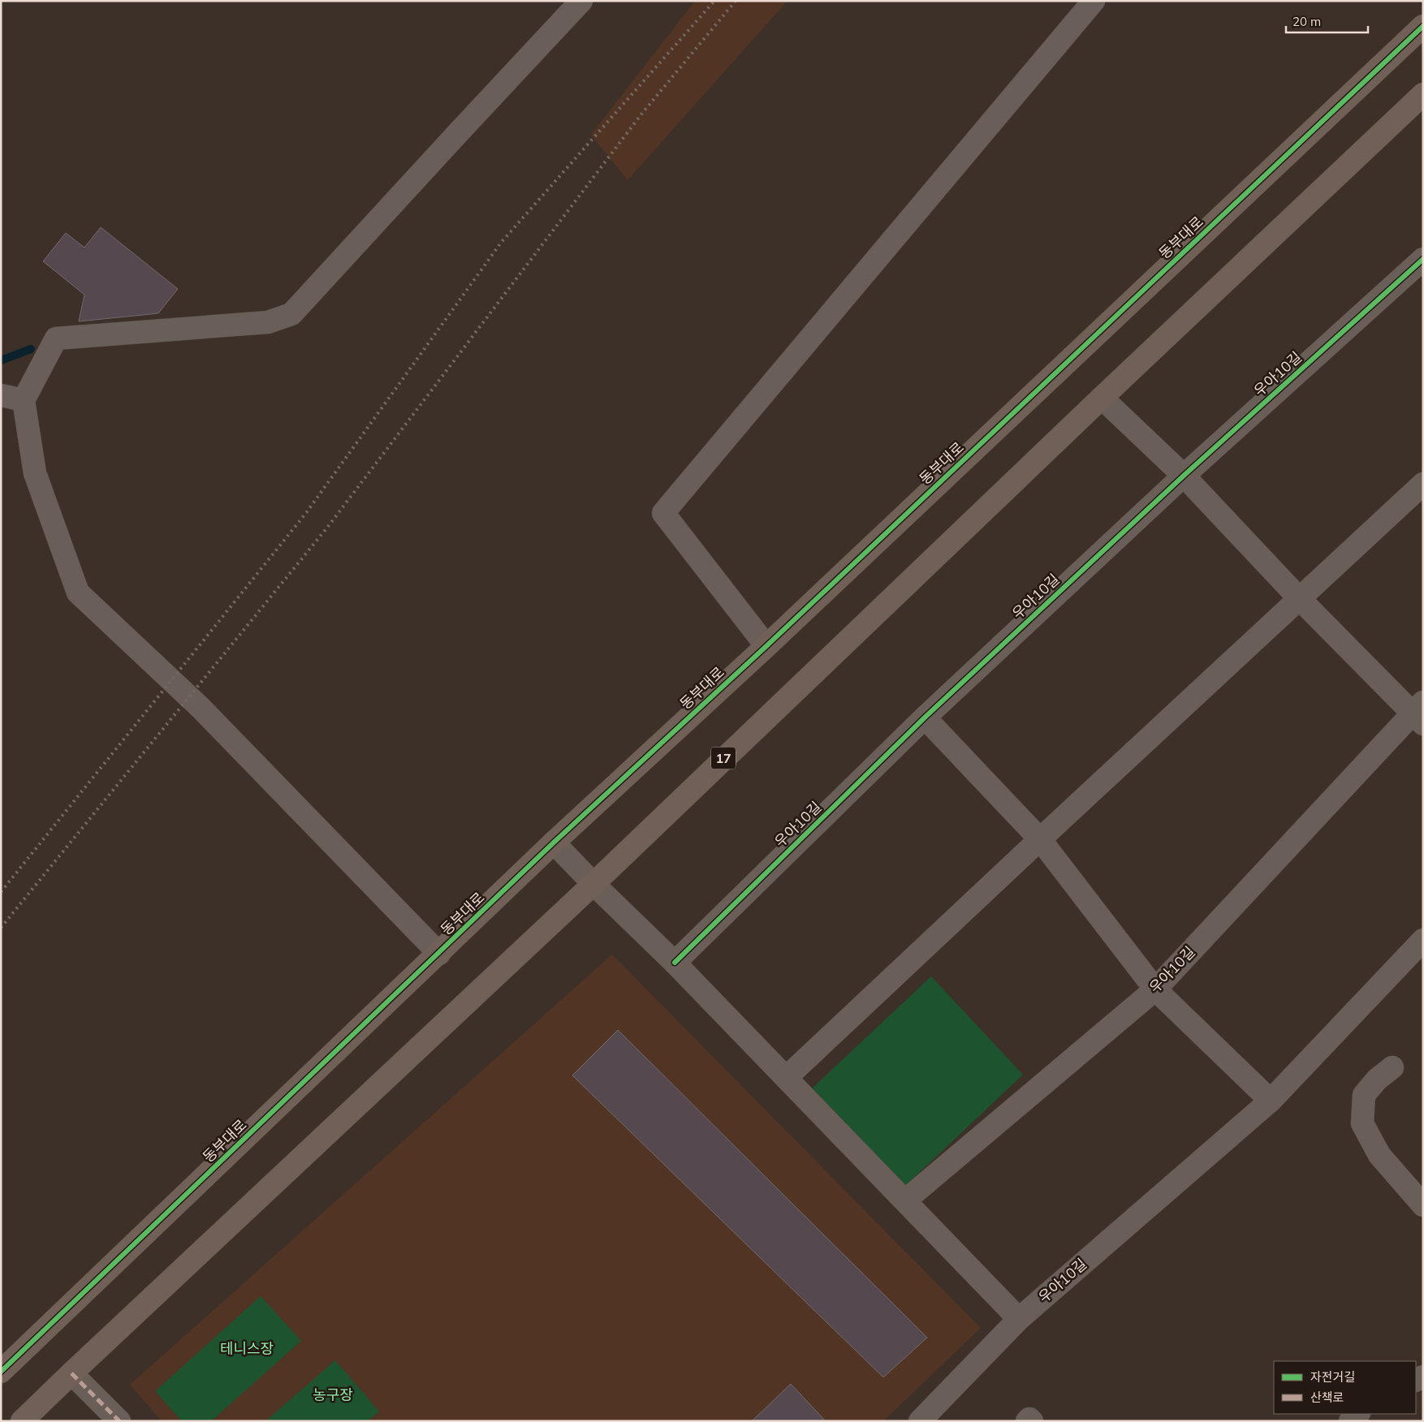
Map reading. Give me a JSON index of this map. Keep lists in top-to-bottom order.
{
  "streets": {
    "main road": ["동부대로", "17"],
    "street": ["우아10길"]
  },
  "crossings": [
    ["우아10길", "17"]
  ],
  "parks": ["테니스장", "농구장"],
  "legend": ["자전거길", "산책로"],
  "scale_bar": "20 m"
}
